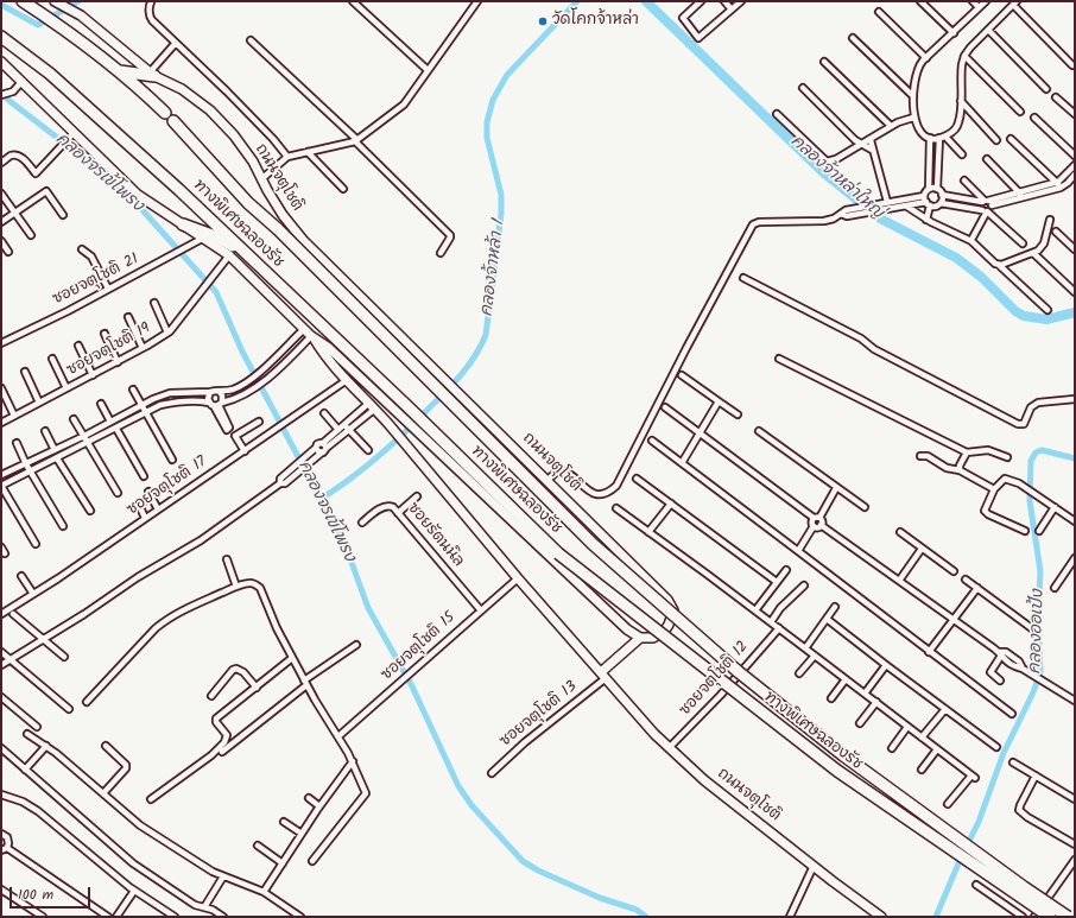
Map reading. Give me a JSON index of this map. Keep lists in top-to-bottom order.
{
  "streets": {
    "highway": ["ทางพิเศษฉลองรัช"],
    "street": [
      "ถนนจตุโชติ",
      "ซอยจตุโชติ 21",
      "ซอยจตุโชติ 19",
      "ซอยจตุโชติ 17",
      "ซอยรัตนนิล",
      "ซอยจตุโชติ 15",
      "ซอยจตุโชติ 12",
      "ซอยจตุโชติ 13"
    ]
  },
  "crossings": [
    ["ถนนจตุโชติ", "ทางพิเศษฉลองรัช"],
    ["ถนนจตุโชติ", "ซอยจตุโชติ 21"],
    ["ถนนจตุโชติ", "ซอยจตุโชติ 19"],
    ["ถนนจตุโชติ", "ซอยจตุโชติ 17"],
    ["ถนนจตุโชติ", "ซอยจตุโชติ 15"],
    ["ถนนจตุโชติ", "ซอยจตุโชติ 12"],
    ["ถนนจตุโชติ", "ซอยจตุโชติ 13"],
    ["ซอยรัตนนิล", "ซอยจตุโชติ 15"]
  ],
  "water": [
    "คลองจรเข้โพรง",
    "คลองจ้าหล่าใหญ่",
    "คลองจ้าหล้า 1",
    "คลองออเป้ง"
  ],
  "places": ["วัดโคกจ้าหล่า"],
  "scale_bar": "100 m"
}
